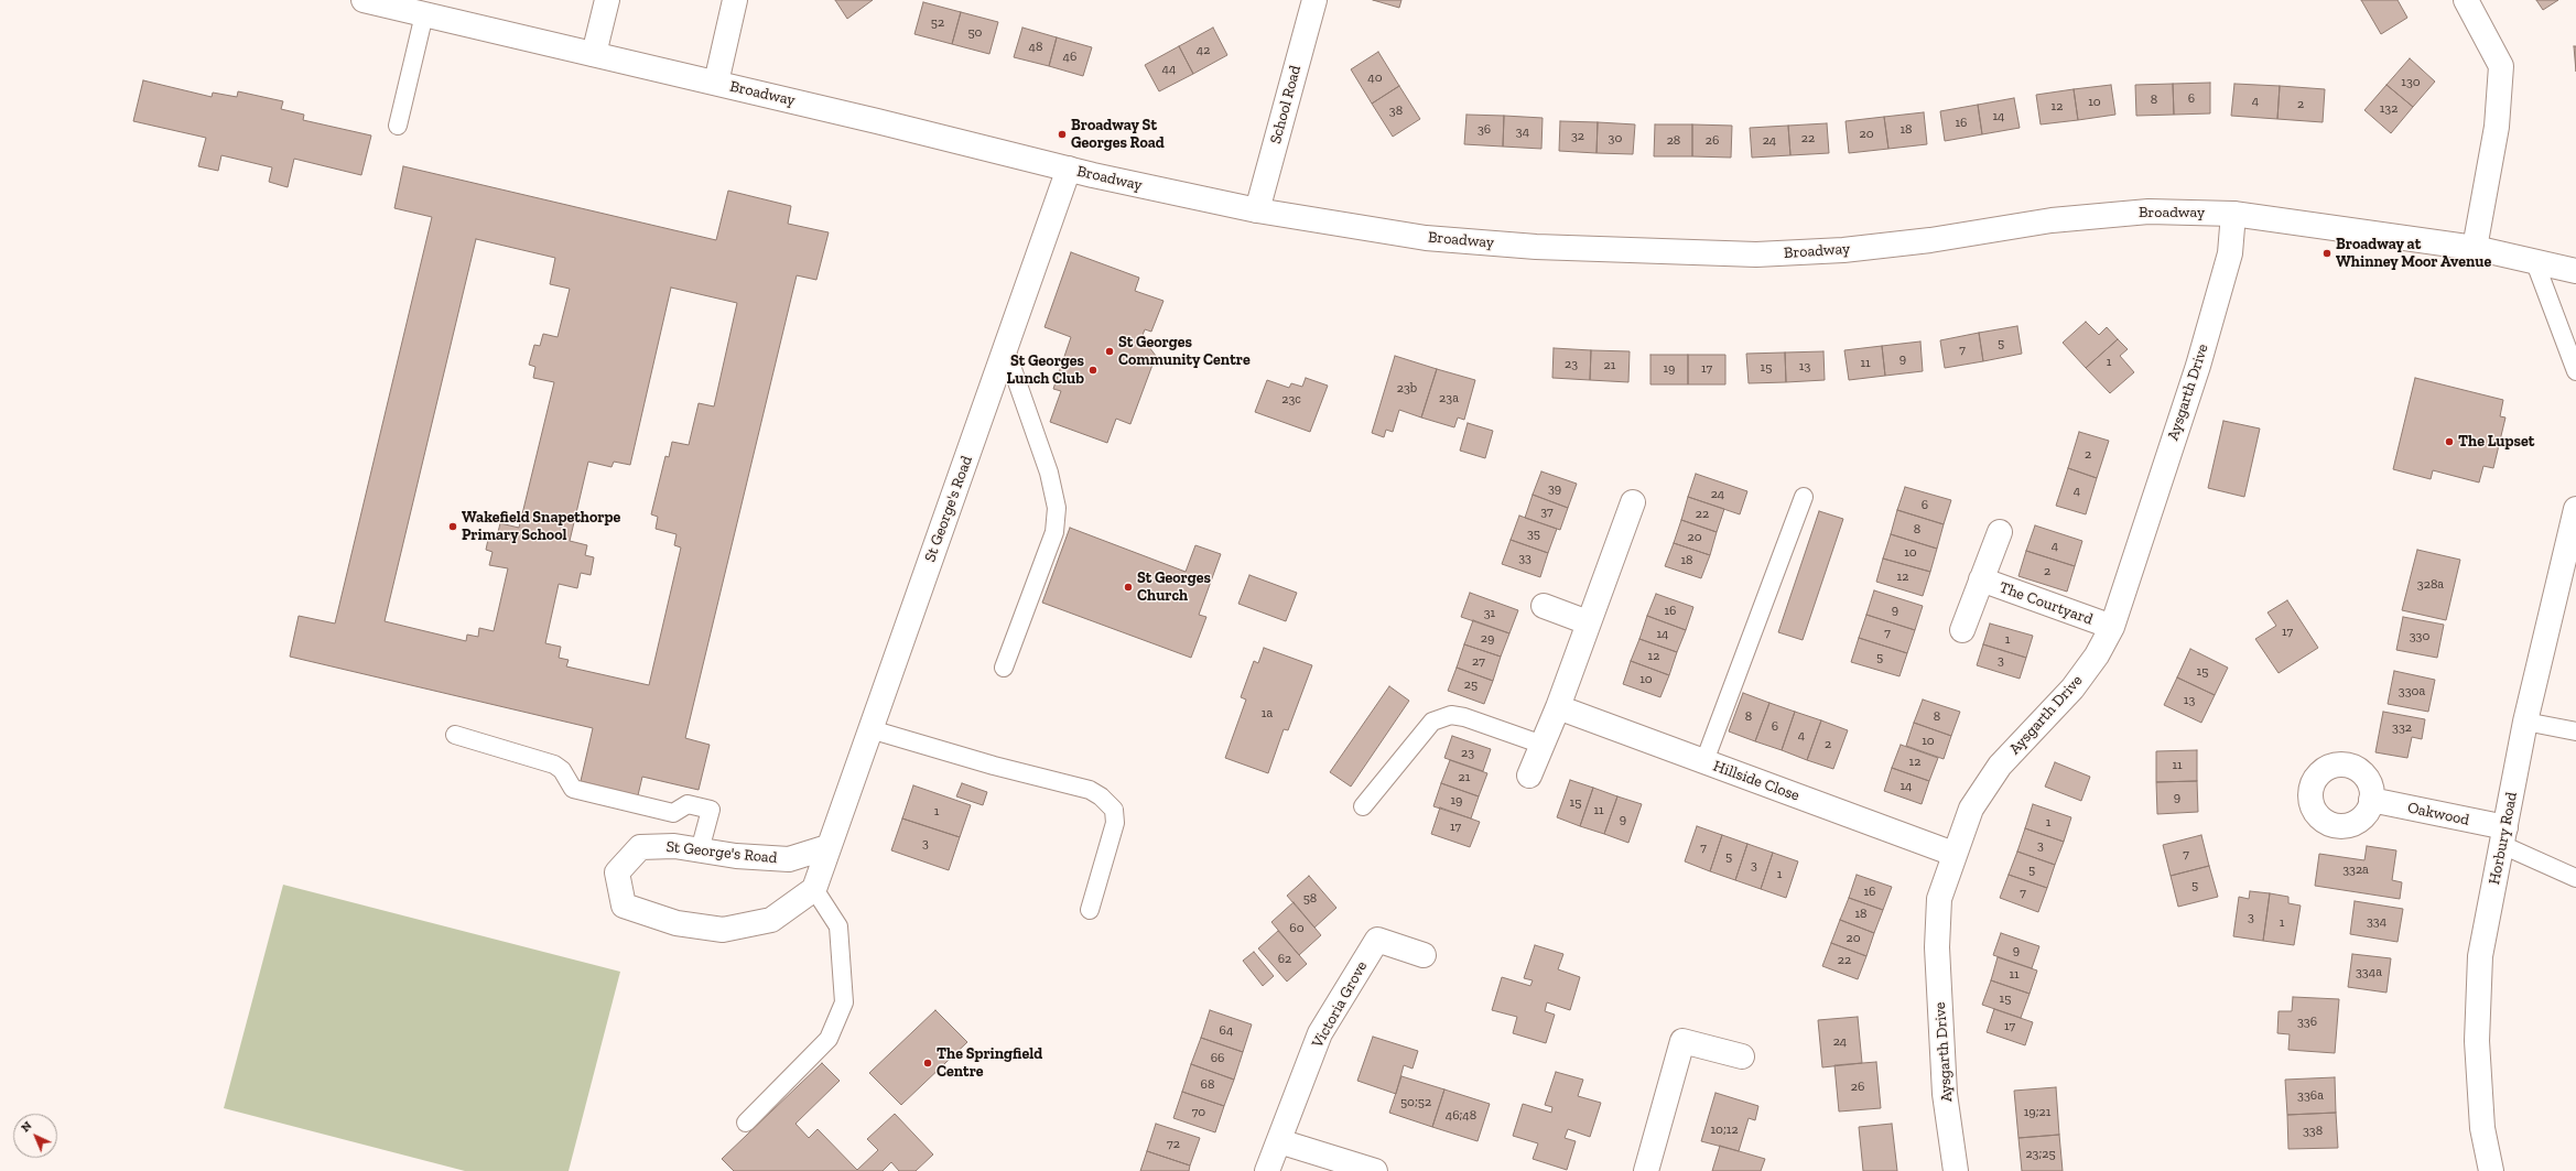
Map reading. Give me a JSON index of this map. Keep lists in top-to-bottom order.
{
  "streets": {
    "main road": [
      "Broadway",
      "School Road",
      "Aysgarth Drive",
      "St George's Road",
      "The Courtyard",
      "Hillside Close",
      "Oakwood",
      "Horbury Road",
      "Victoria Grove"
    ]
  },
  "crossings": [
    ["Broadway", "School Road"],
    ["Broadway", "Aysgarth Drive"],
    ["Broadway", "St George's Road"],
    ["Aysgarth Drive", "The Courtyard"],
    ["Aysgarth Drive", "Hillside Close"],
    ["Oakwood", "Horbury Road"]
  ],
  "places": [
    "Broadway St Georges Road",
    "Broadway at Whinney Moor Avenue",
    "St Georges Community Centre",
    "St Georges Lunch Club",
    "The Lupset",
    "Wakefield Snapethorpe Primary School",
    "St Georges Church",
    "The Springfield Centre"
  ],
  "house_numbers": [
    "52",
    "50",
    "48",
    "42",
    "46",
    "44",
    "40",
    "130",
    "6",
    "8",
    "4",
    "10",
    "2",
    "12",
    "132",
    "38",
    "14",
    "16",
    "36",
    "18",
    "34",
    "20",
    "32",
    "30",
    "22",
    "28",
    "26",
    "24",
    "5",
    "7",
    "9",
    "1",
    "11",
    "23",
    "21",
    "13",
    "15",
    "19",
    "17",
    "23b",
    "23a",
    "23c",
    "2",
    "39",
    "4",
    "24",
    "6",
    "37",
    "22",
    "8",
    "35",
    "20",
    "4",
    "10",
    "33",
    "18",
    "2",
    "12",
    "328a",
    "9",
    "16",
    "31",
    "17",
    "7",
    "14",
    "330",
    "29",
    "1",
    "12",
    "5",
    "3",
    "27",
    "15",
    "10",
    "25",
    "330a",
    "13",
    "1a",
    "8",
    "8",
    "6",
    "332",
    "4",
    "10",
    "2",
    "23",
    "12",
    "11",
    "21",
    "14",
    "9",
    "19",
    "15",
    "11",
    "1",
    "9",
    "1",
    "17",
    "3",
    "3",
    "7",
    "7",
    "5",
    "3",
    "5",
    "332a",
    "1",
    "5",
    "16",
    "7",
    "58",
    "18",
    "3",
    "334",
    "1",
    "60",
    "20",
    "9",
    "62",
    "22",
    "334a",
    "11",
    "15",
    "336",
    "17",
    "64",
    "24",
    "66",
    "68",
    "26",
    "336a",
    "50;52",
    "70",
    "19;21",
    "46;48",
    "10;12",
    "338",
    "72",
    "23;25"
  ],
  "north": "top left"
}
